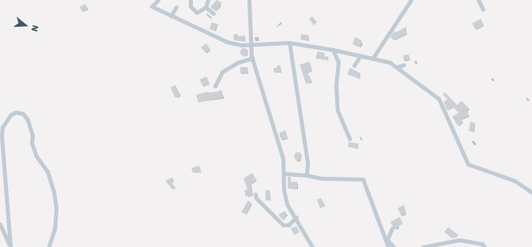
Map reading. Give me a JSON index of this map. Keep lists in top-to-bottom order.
{
  "north": "right"
}
